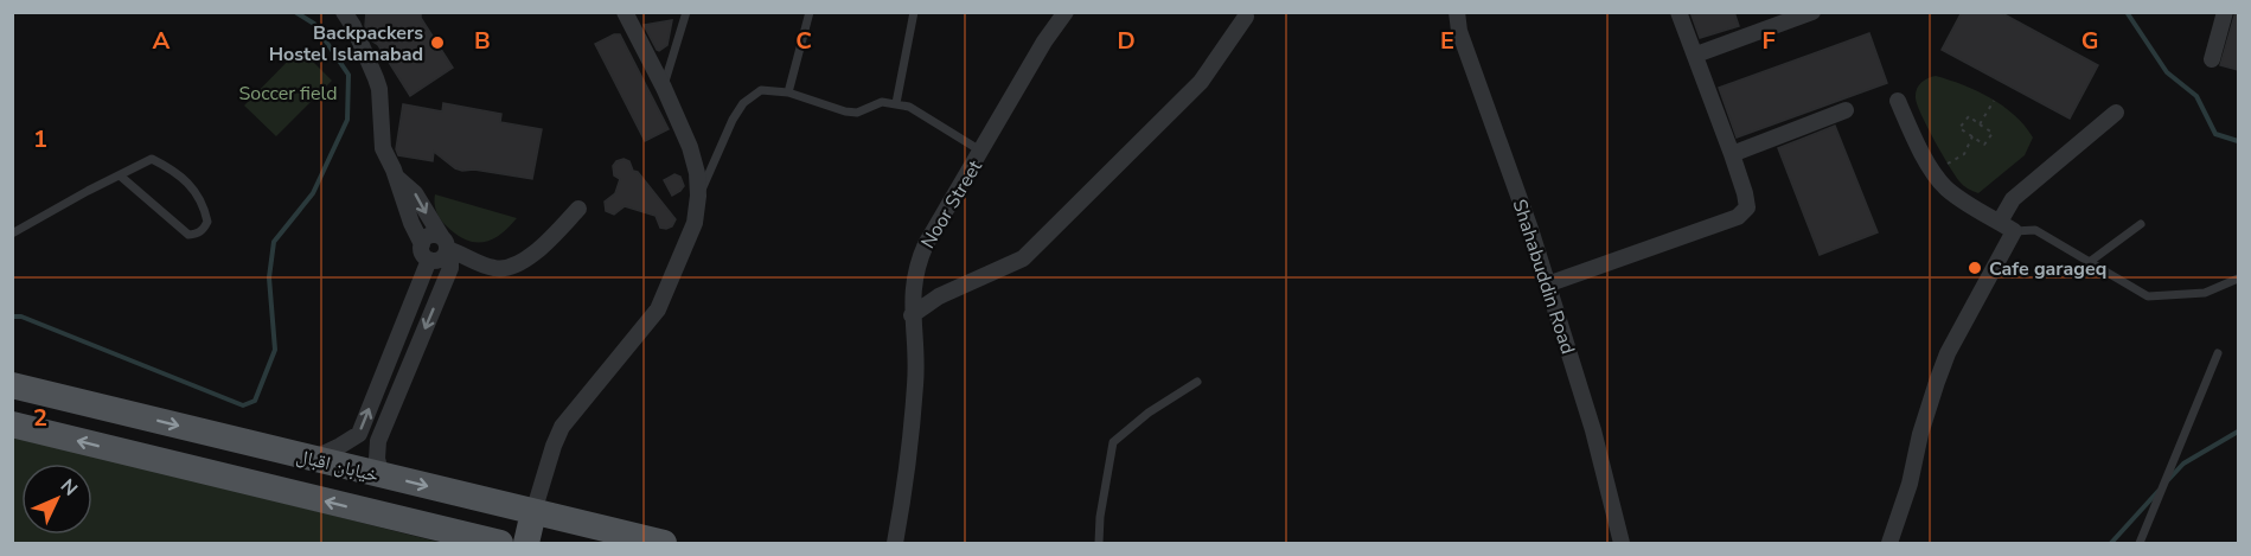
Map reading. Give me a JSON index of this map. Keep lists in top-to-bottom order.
{
  "streets": {
    "main road": ["خیابان اقبال"],
    "street": ["Noor Street", "Shahabuddin Road"]
  },
  "parks": ["Soccer field"],
  "places": ["Backpackers Hostel Islamabad", "Cafe garageq"],
  "north": "top right",
  "grid": {
    "columns": [
      "A",
      "B",
      "C",
      "D",
      "E",
      "F",
      "G"
    ],
    "rows": ["1", "2"]
  }
}
